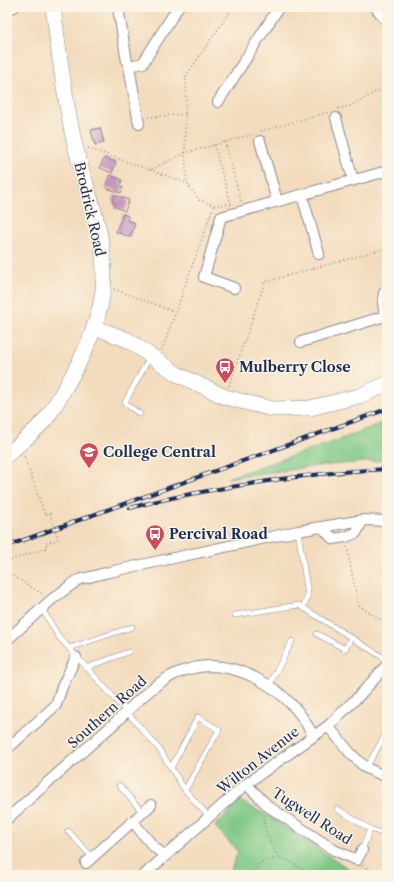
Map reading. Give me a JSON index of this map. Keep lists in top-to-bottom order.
{
  "streets": {
    "street": [
      "Brodrick Road",
      "Southern Road",
      "Wilton Avenue",
      "Tugwell Road"
    ]
  },
  "crossings": [
    ["Southern Road", "Wilton Avenue"],
    ["Wilton Avenue", "Tugwell Road"]
  ],
  "places": {
    "bus stop": ["Mulberry Close", "Percival Road"],
    "school or university": ["College Central"]
  }
}
